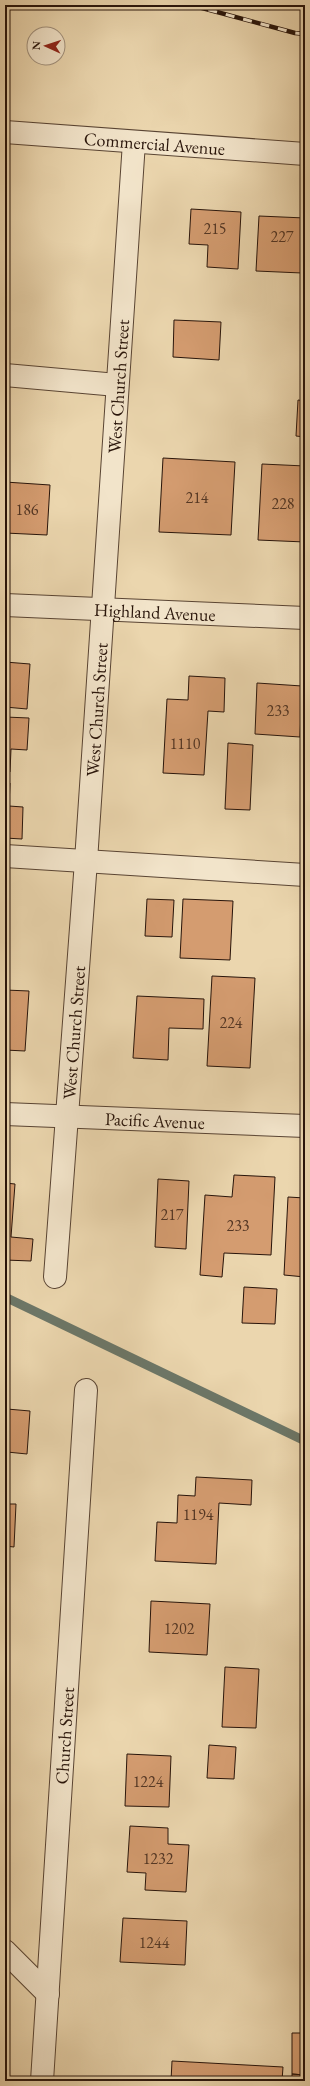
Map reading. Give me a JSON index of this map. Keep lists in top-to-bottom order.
{
  "streets": {
    "street": [
      "Commercial Avenue",
      "West Church Street",
      "Highland Avenue",
      "Pacific Avenue",
      "Church Street"
    ]
  },
  "crossings": [
    ["Commercial Avenue", "West Church Street"],
    ["West Church Street", "Highland Avenue"],
    ["West Church Street", "Pacific Avenue"]
  ],
  "house_numbers": [
    "215",
    "227",
    "214",
    "228",
    "186",
    "233",
    "1110",
    "224",
    "217",
    "233",
    "1194",
    "1202",
    "1224",
    "1232",
    "1244"
  ],
  "north": "left"
}
